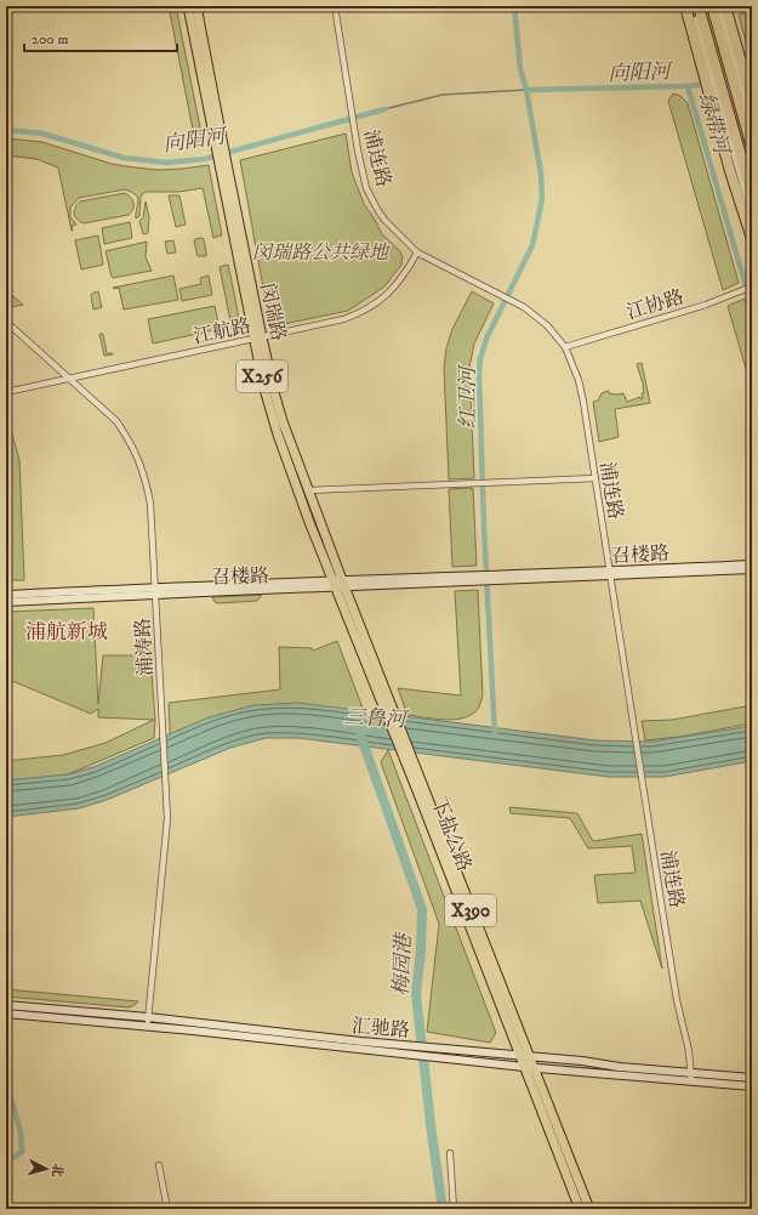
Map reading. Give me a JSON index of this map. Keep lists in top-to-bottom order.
{
  "streets": {
    "main road": [
      "闵瑞路",
      "X256",
      "下盐公路",
      "X390"
    ],
    "street": [
      "浦连路",
      "江协路",
      "江航路",
      "召楼路",
      "浦涛路",
      "汇驰路"
    ]
  },
  "crossings": [
    ["浦连路", "江协路"],
    ["浦连路", "江航路"],
    ["浦连路", "召楼路"],
    ["浦连路", "汇驰路"],
    ["闵瑞路", "江航路"],
    ["闵瑞路", "召楼路"],
    ["闵瑞路", "下盐公路"],
    ["江航路", "浦涛路"],
    ["召楼路", "浦涛路"],
    ["召楼路", "下盐公路"],
    ["浦涛路", "汇驰路"],
    ["下盐公路", "汇驰路"]
  ],
  "districts": ["浦航新城"],
  "water": [
    "向阳河",
    "绿带河",
    "红卫河",
    "三鲁河",
    "梅园港"
  ],
  "parks": ["闵瑞路公共绿地"],
  "scale_bar": "200 m",
  "north": "right"
}
